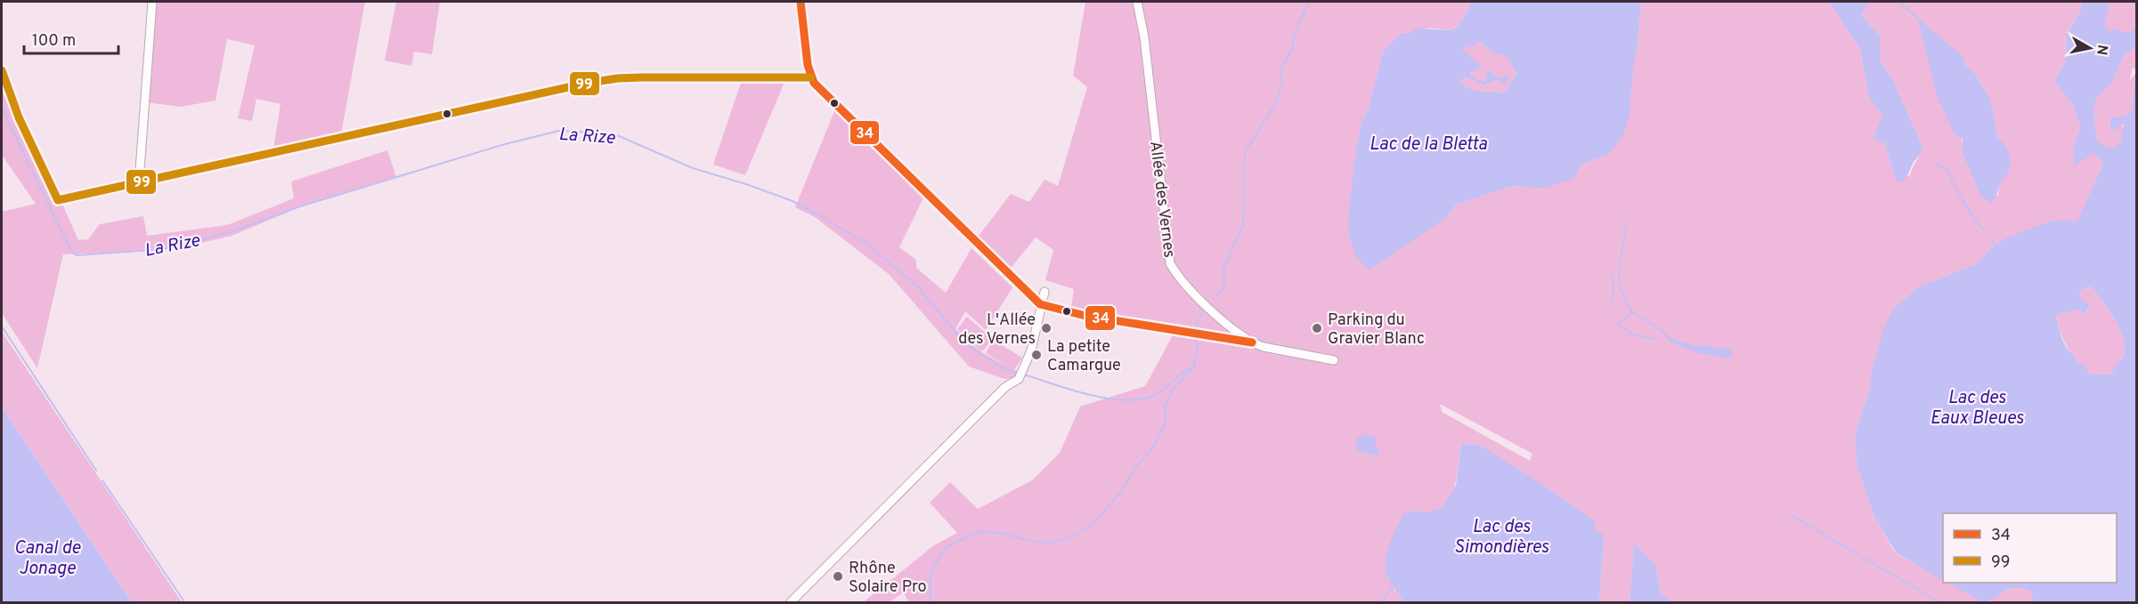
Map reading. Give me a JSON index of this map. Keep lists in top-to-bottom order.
{
  "streets": {
    "street": ["Allée des Vernes"]
  },
  "water": [
    "La Rize",
    "Lac de la Bletta",
    "Lac des Eaux Bleues",
    "Lac des Simondières",
    "Canal de Jonage"
  ],
  "places": [
    "L'Allée des Vernes",
    "Parking du Gravier Blanc",
    "La petite Camargue",
    "Rhône Solaire Pro"
  ],
  "lines": ["transit line 34", "transit line 99"],
  "legend": ["34", "99"],
  "scale_bar": "100 m",
  "north": "right"
}
